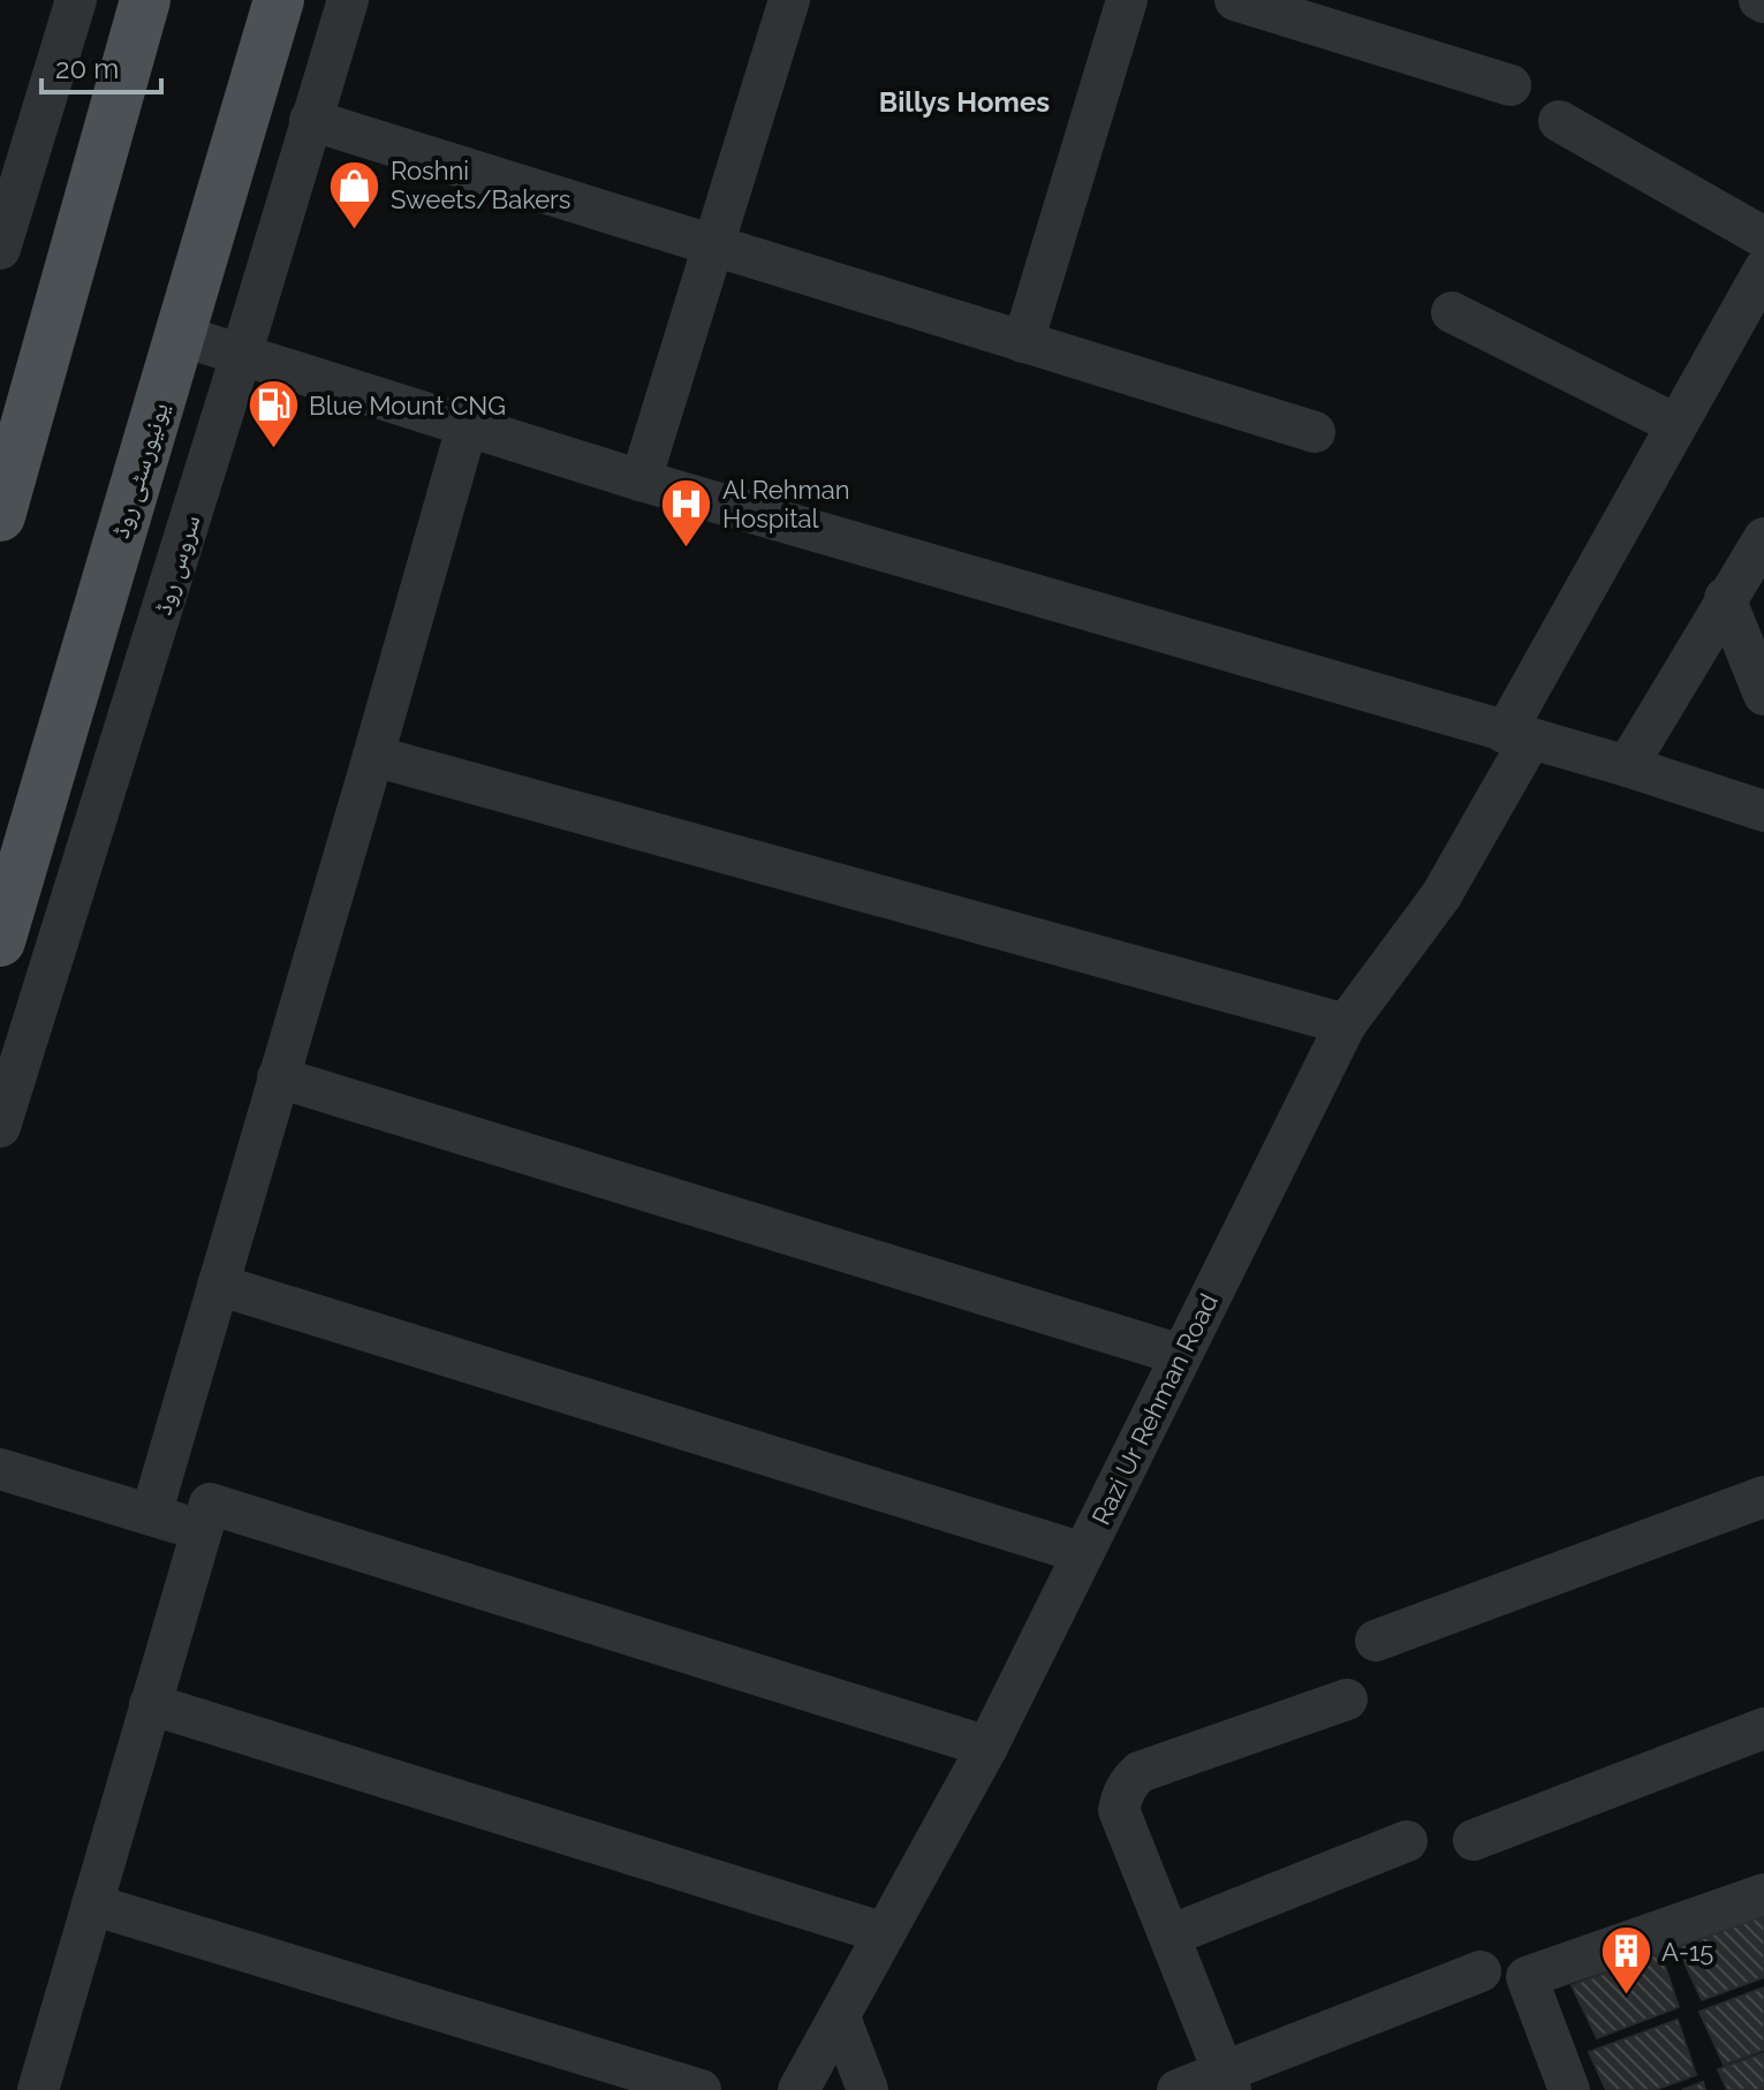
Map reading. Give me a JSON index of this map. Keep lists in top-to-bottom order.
{
  "streets": {
    "main road": ["یونیورسٹی روڈ"],
    "street": ["سروس روڈ", "Razi Ur Rehman Road"]
  },
  "districts": ["Billys Homes"],
  "places": {
    "shop": ["Roshni Sweets/Bakers"],
    "fuel station": ["Blue Mount CNG"],
    "hospital": ["Al Rehman Hospital"],
    "building": ["A-15"]
  },
  "scale_bar": "20 m"
}
